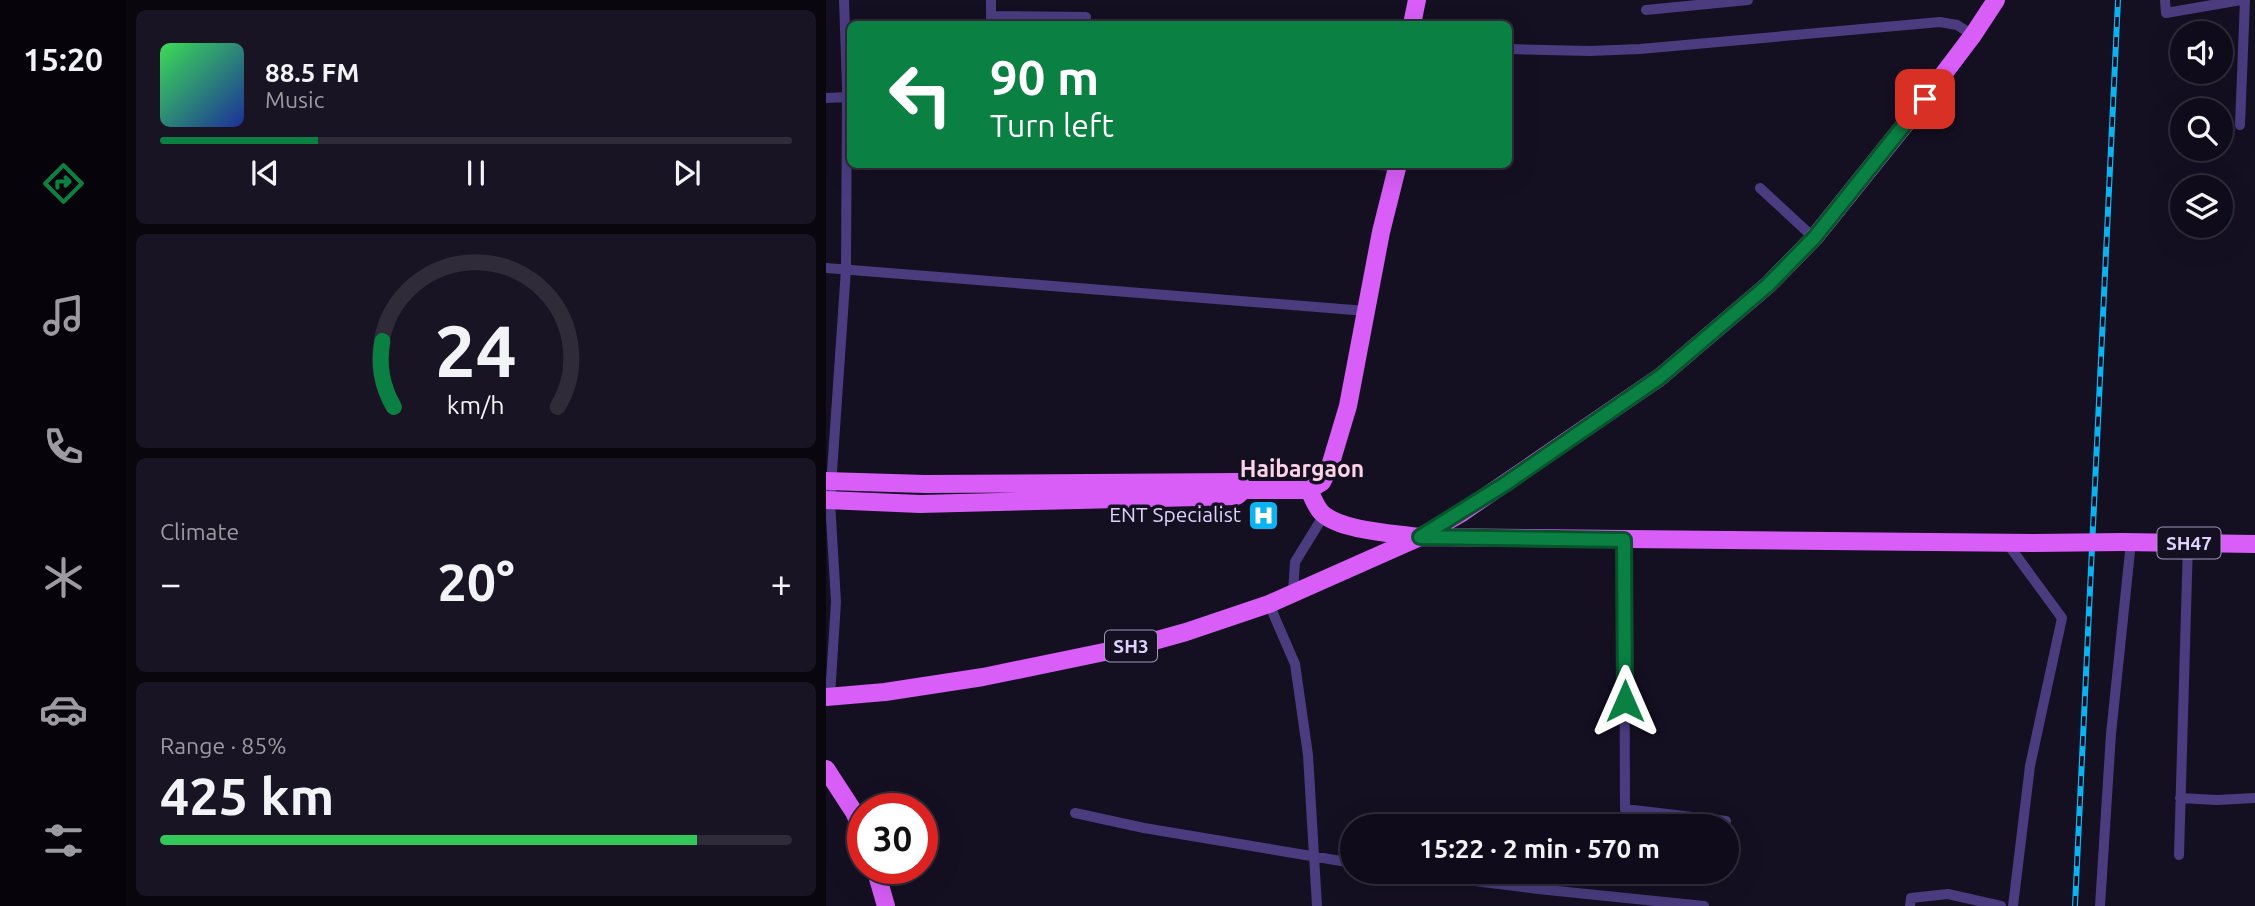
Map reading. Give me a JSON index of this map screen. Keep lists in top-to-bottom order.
{
  "streets": {
    "main road": ["SH47", "SH3"]
  },
  "crossings": [
    ["SH47", "SH3"]
  ],
  "districts": ["Haibargaon"],
  "places": {
    "hospital": ["ENT Specialist"]
  },
  "page": {
    "tabs": "15:20",
    "turn": ["90 m", "Turn left"],
    "song": ["88.5 FM", "Music"],
    "tile": [
      "Climate",
      ["Range · 85%", "425 km"]
    ],
    "heat": ["−", "20°", "+"],
    "limit": "30",
    "trip": "15:22 · 2 min · 570 m",
    "gauge": ["24", "km/h"]
  }
}
